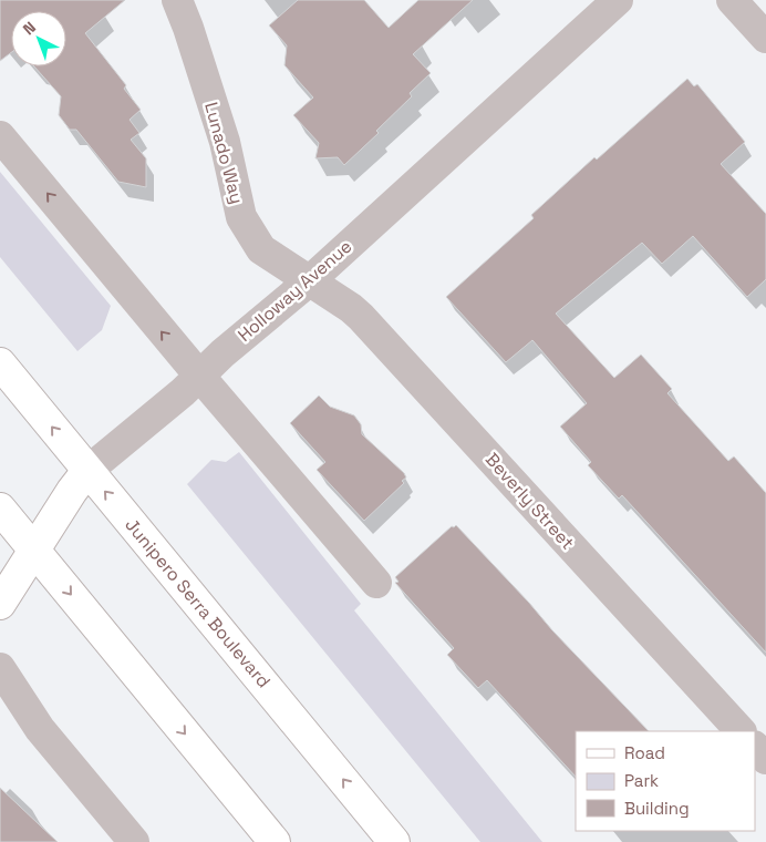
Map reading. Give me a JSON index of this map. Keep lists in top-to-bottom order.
{
  "streets": {
    "main road": ["Holloway Avenue", "Junipero Serra Boulevard"],
    "street": ["Lunado Way", "Beverly Street"]
  },
  "crossings": [
    ["Lunado Way", "Holloway Avenue"],
    ["Lunado Way", "Beverly Street"],
    ["Holloway Avenue", "Beverly Street"],
    ["Holloway Avenue", "Junipero Serra Boulevard"]
  ],
  "legend": ["Road", "Park", "Building"],
  "north": "top left"
}
